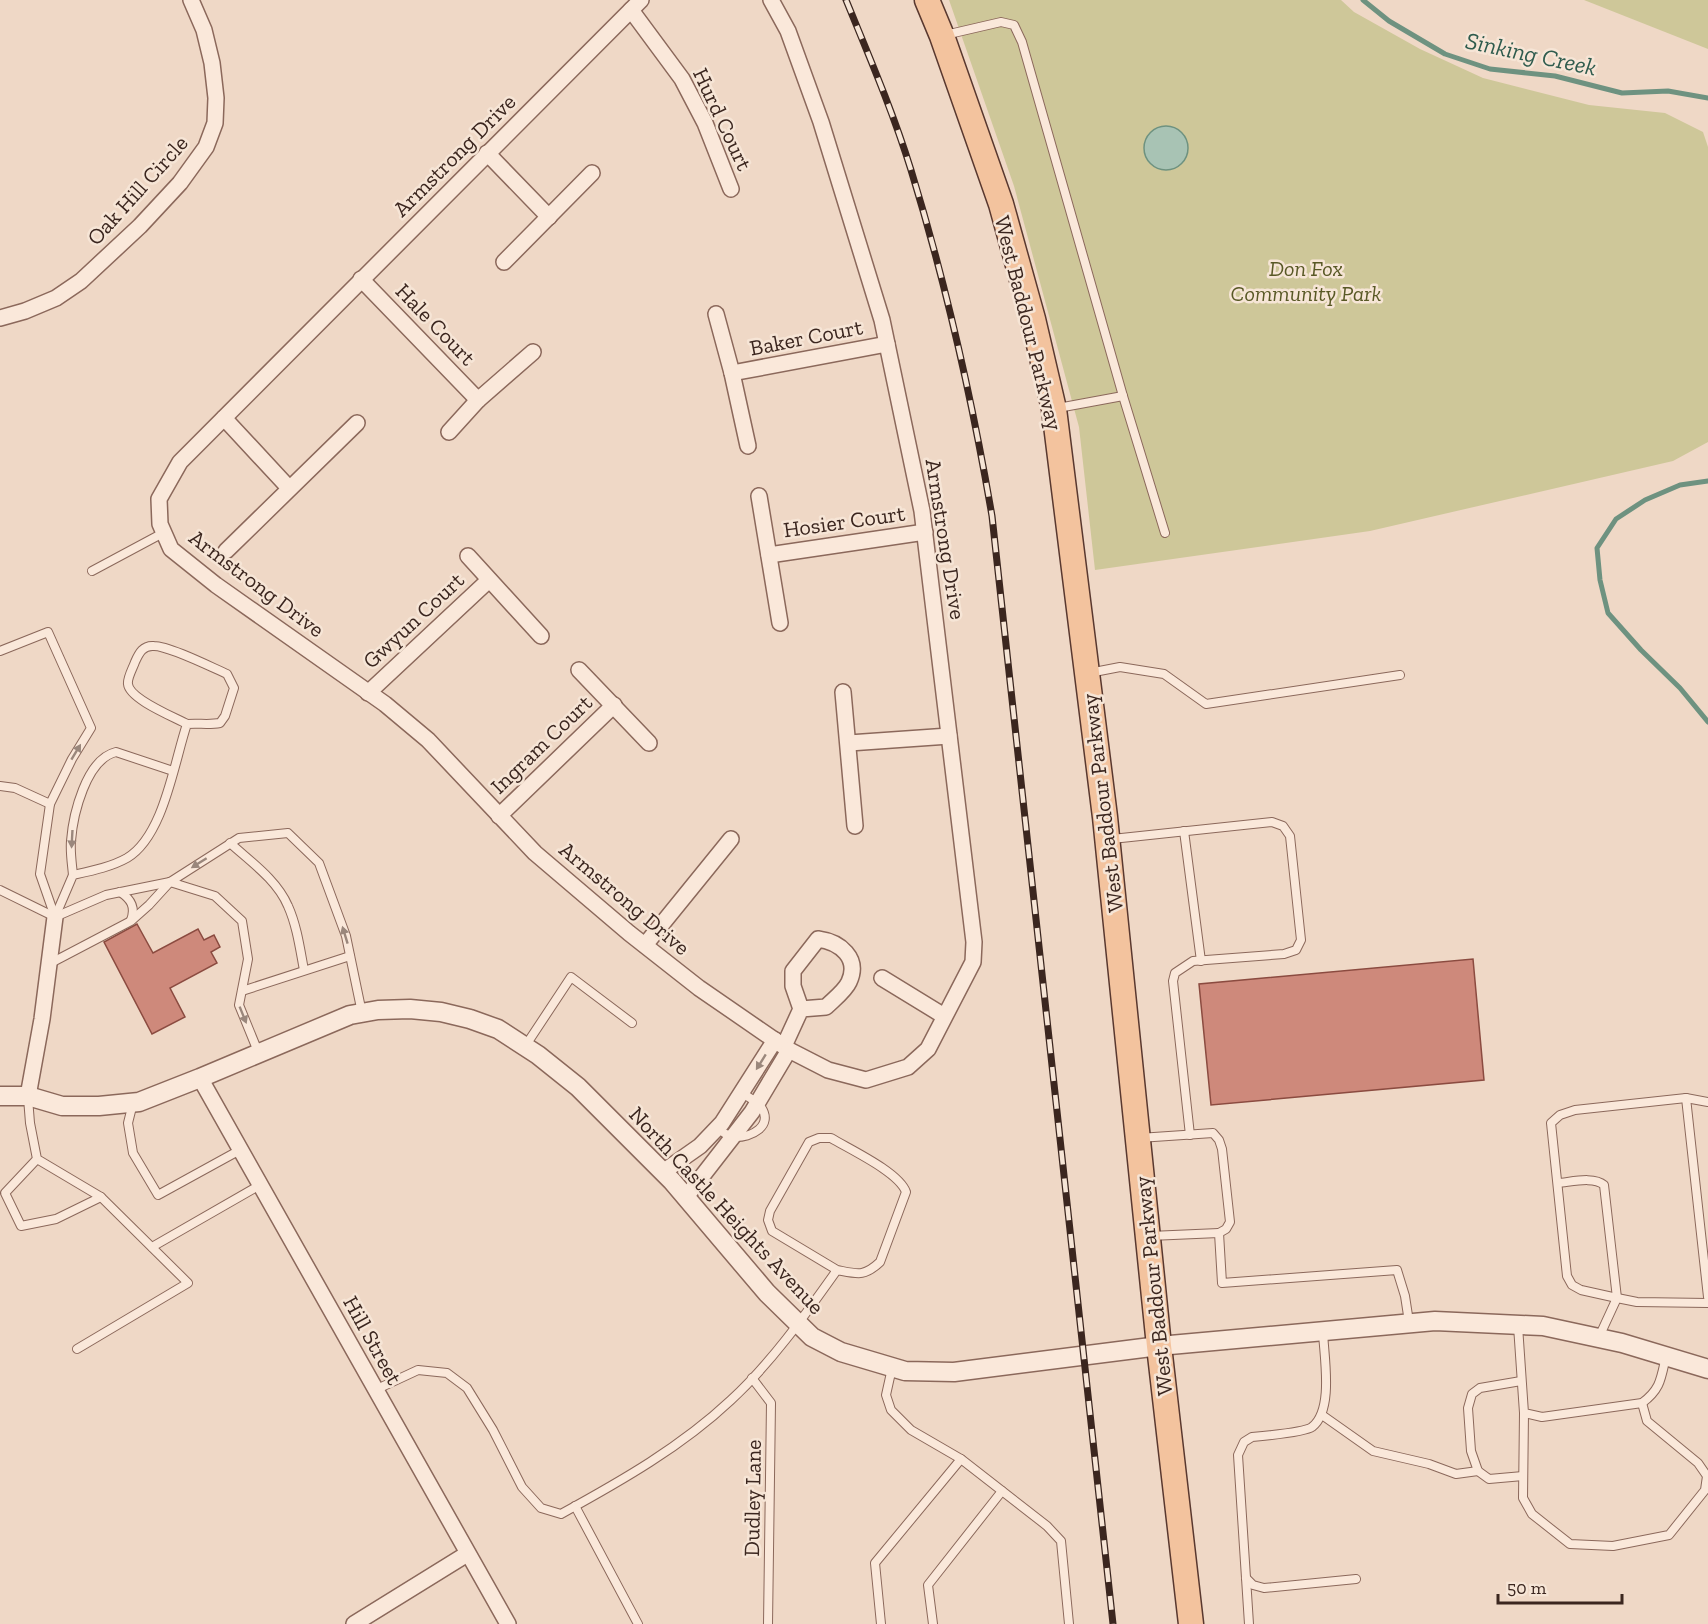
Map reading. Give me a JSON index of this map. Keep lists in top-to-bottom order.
{
  "streets": {
    "main road": ["West Baddour Parkway"],
    "street": [
      "Hurd Court",
      "Armstrong Drive",
      "Oak Hill Circle",
      "Hale Court",
      "Baker Court",
      "Hosier Court",
      "Gwyun Court",
      "Ingram Court",
      "North Castle Heights Avenue",
      "Hill Street"
    ],
    "lane": ["Dudley Lane"]
  },
  "crossings": [
    ["Hurd Court", "Armstrong Drive"],
    ["Armstrong Drive", "Hale Court"],
    ["Armstrong Drive", "Baker Court"],
    ["Armstrong Drive", "Hosier Court"],
    ["Armstrong Drive", "Gwyun Court"],
    ["Armstrong Drive", "Ingram Court"],
    ["West Baddour Parkway", "North Castle Heights Avenue"],
    ["North Castle Heights Avenue", "Hill Street"]
  ],
  "water": ["Sinking Creek"],
  "parks": ["Don Fox Community Park"],
  "scale_bar": "50 m"
}
